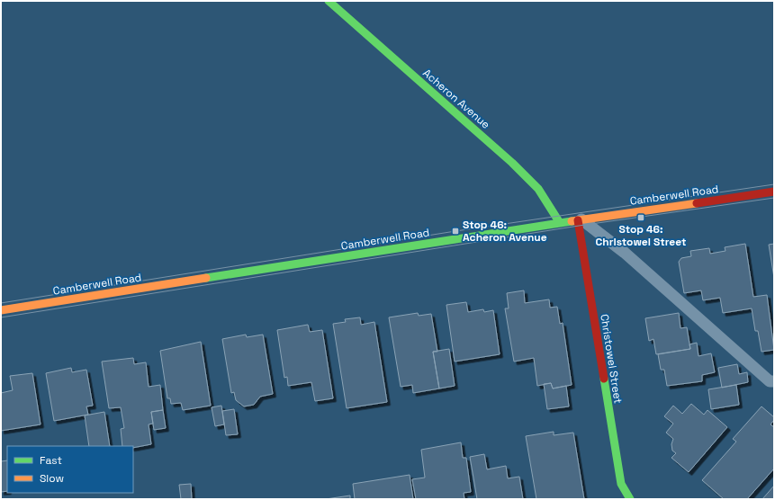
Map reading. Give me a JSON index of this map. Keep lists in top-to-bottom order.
{
  "streets": {
    "main road": ["Acheron Avenue", "Camberwell Road", "Christowel Street"]
  },
  "crossings": [
    ["Acheron Avenue", "Camberwell Road"],
    ["Camberwell Road", "Christowel Street"]
  ],
  "places": {
    "transit": ["Stop 46: Christowel Street", "Stop 46: Acheron Avenue"]
  },
  "legend": ["Fast", "Slow"]
}
